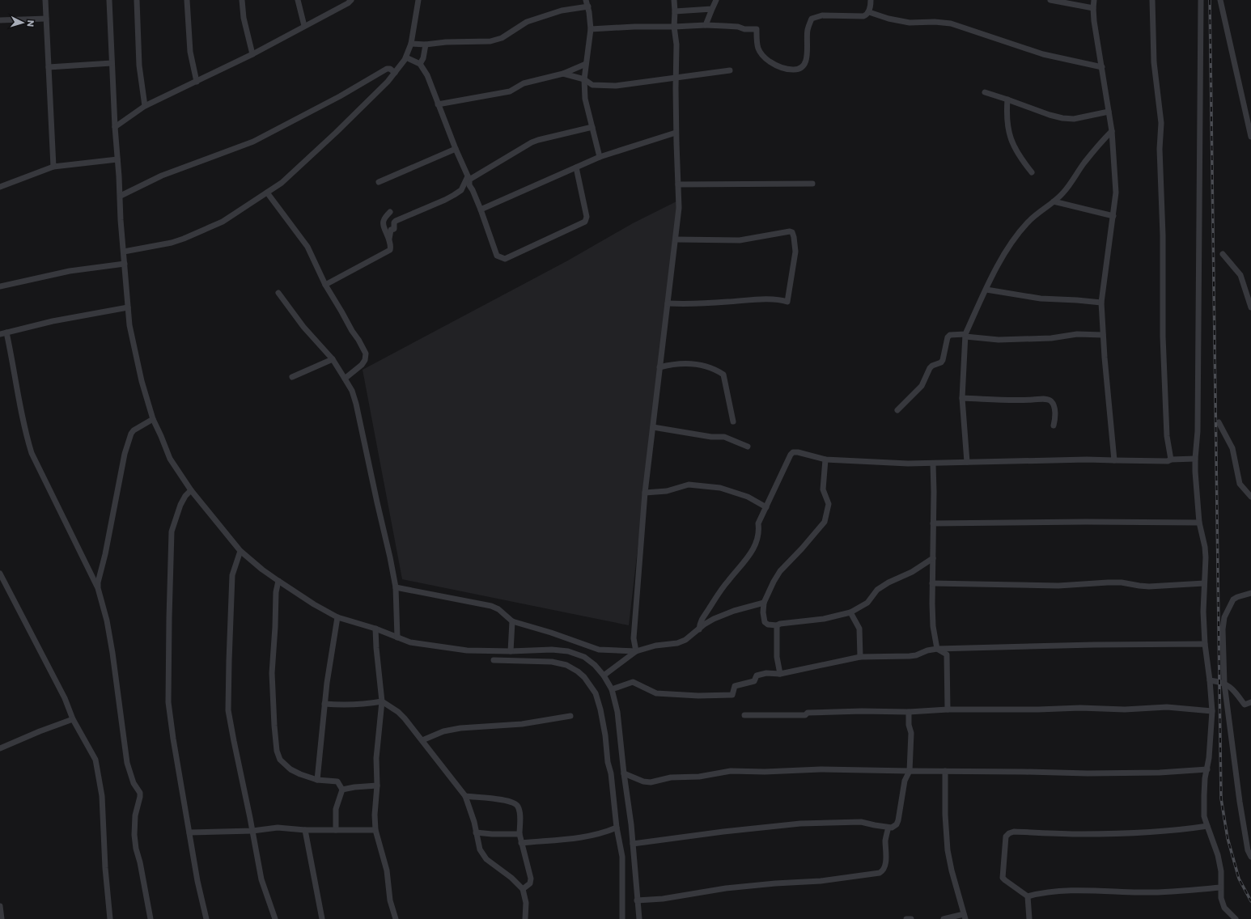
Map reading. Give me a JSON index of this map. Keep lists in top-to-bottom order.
{
  "north": "right"
}
